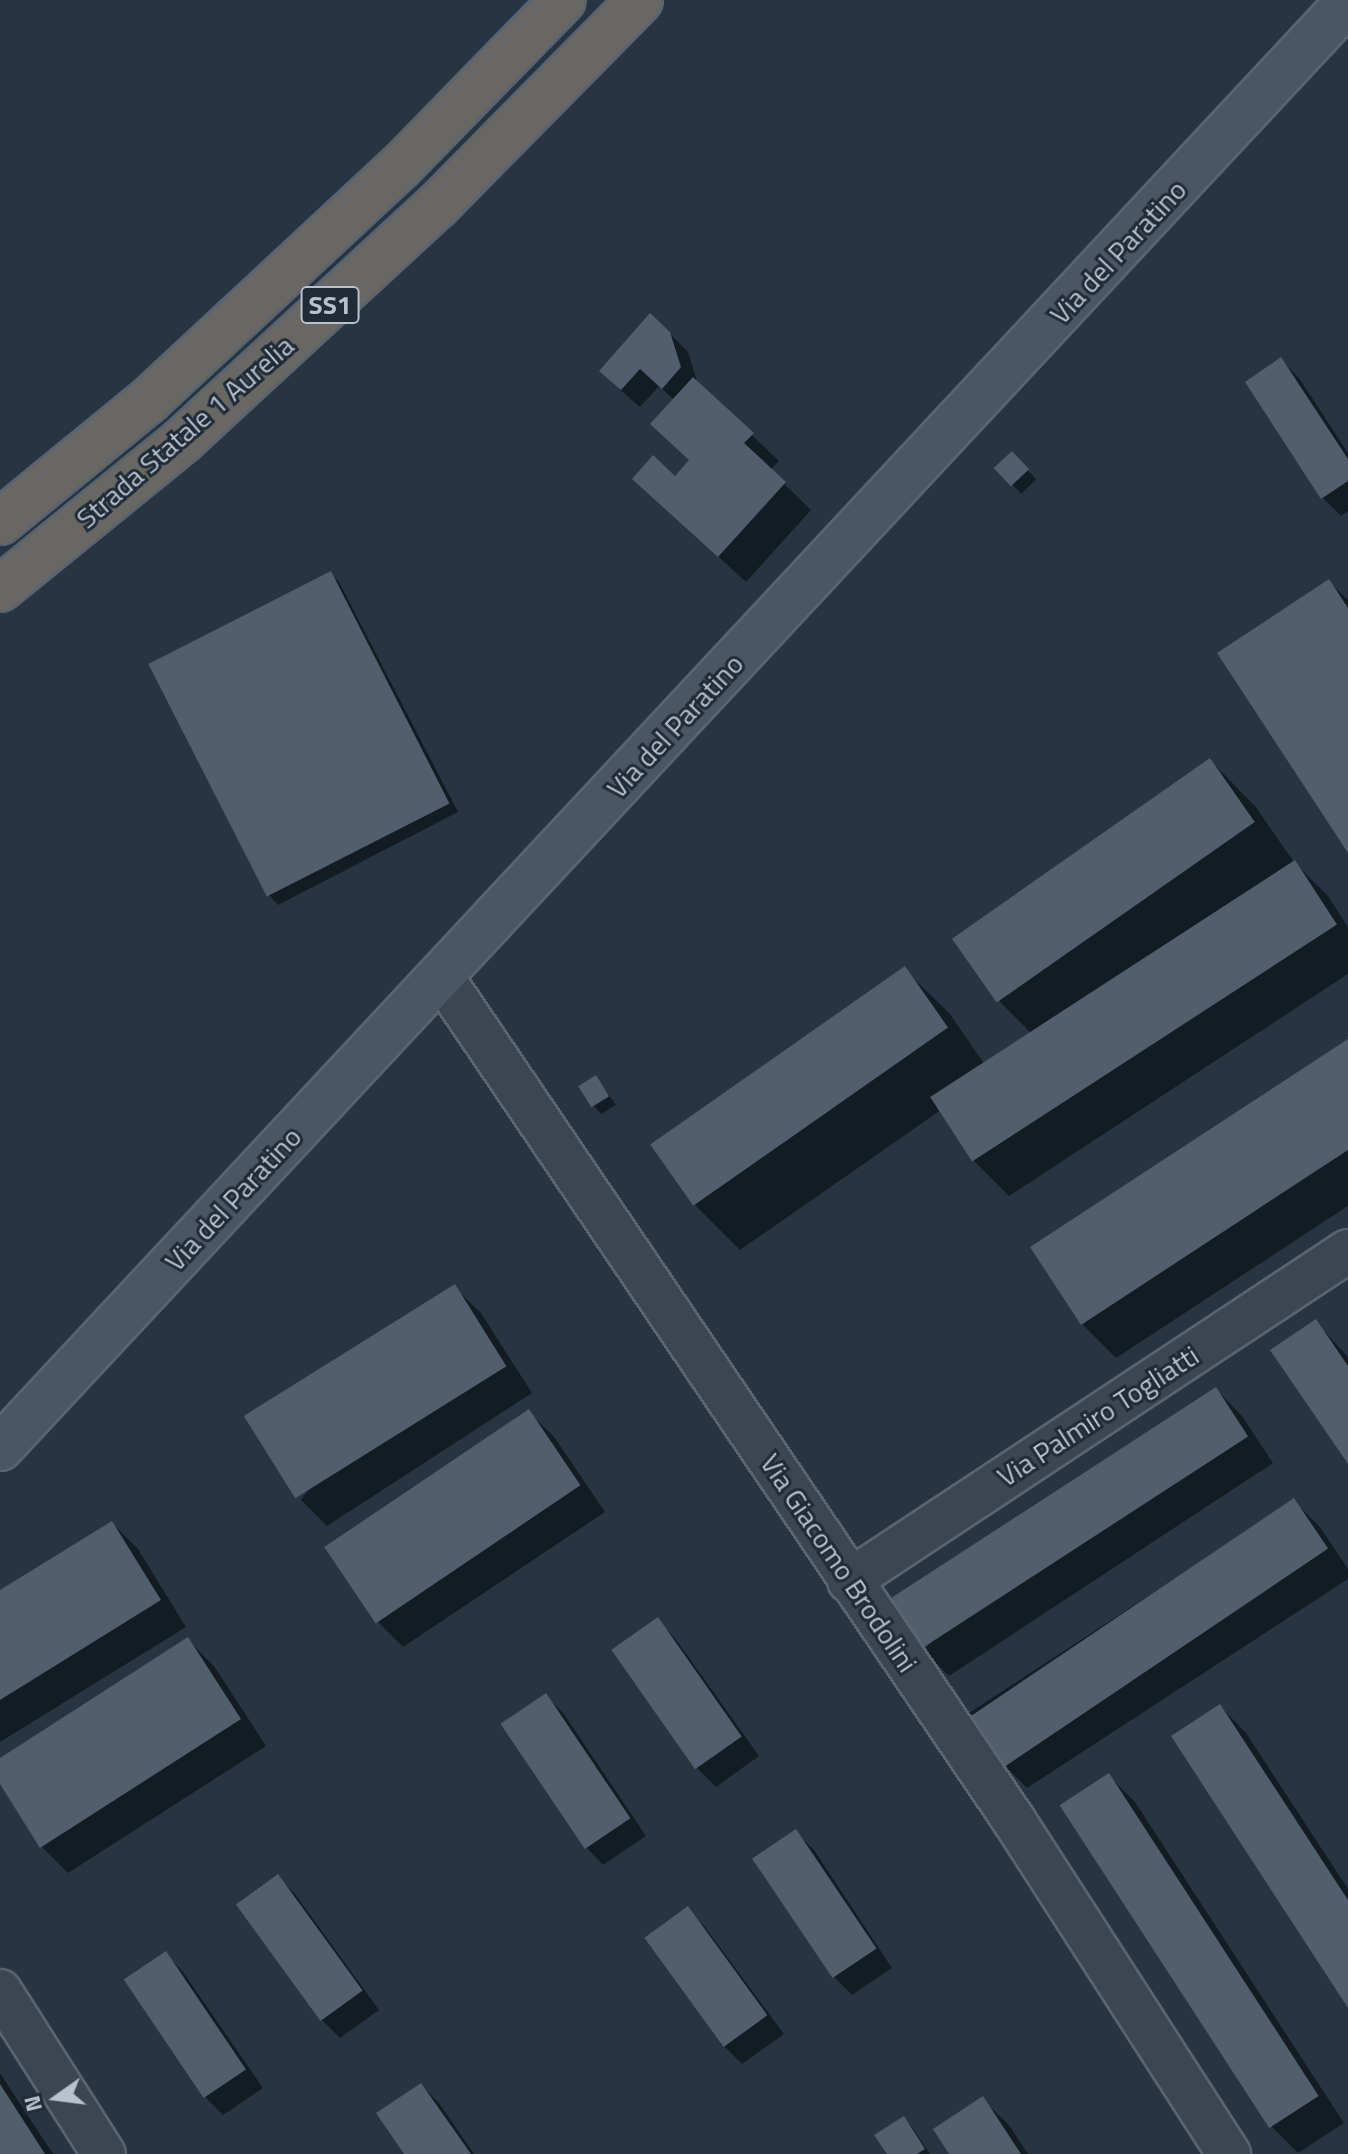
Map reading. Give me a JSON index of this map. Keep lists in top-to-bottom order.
{
  "streets": {
    "highway": ["SS1", "Strada Statale 1 Aurelia"],
    "main road": ["Via del Paratino"],
    "street": ["Via Palmiro Togliatti", "Via Giacomo Brodolini"]
  },
  "crossings": [
    ["Via del Paratino", "Via Giacomo Brodolini"],
    ["Via Palmiro Togliatti", "Via Giacomo Brodolini"]
  ],
  "north": "left"
}
